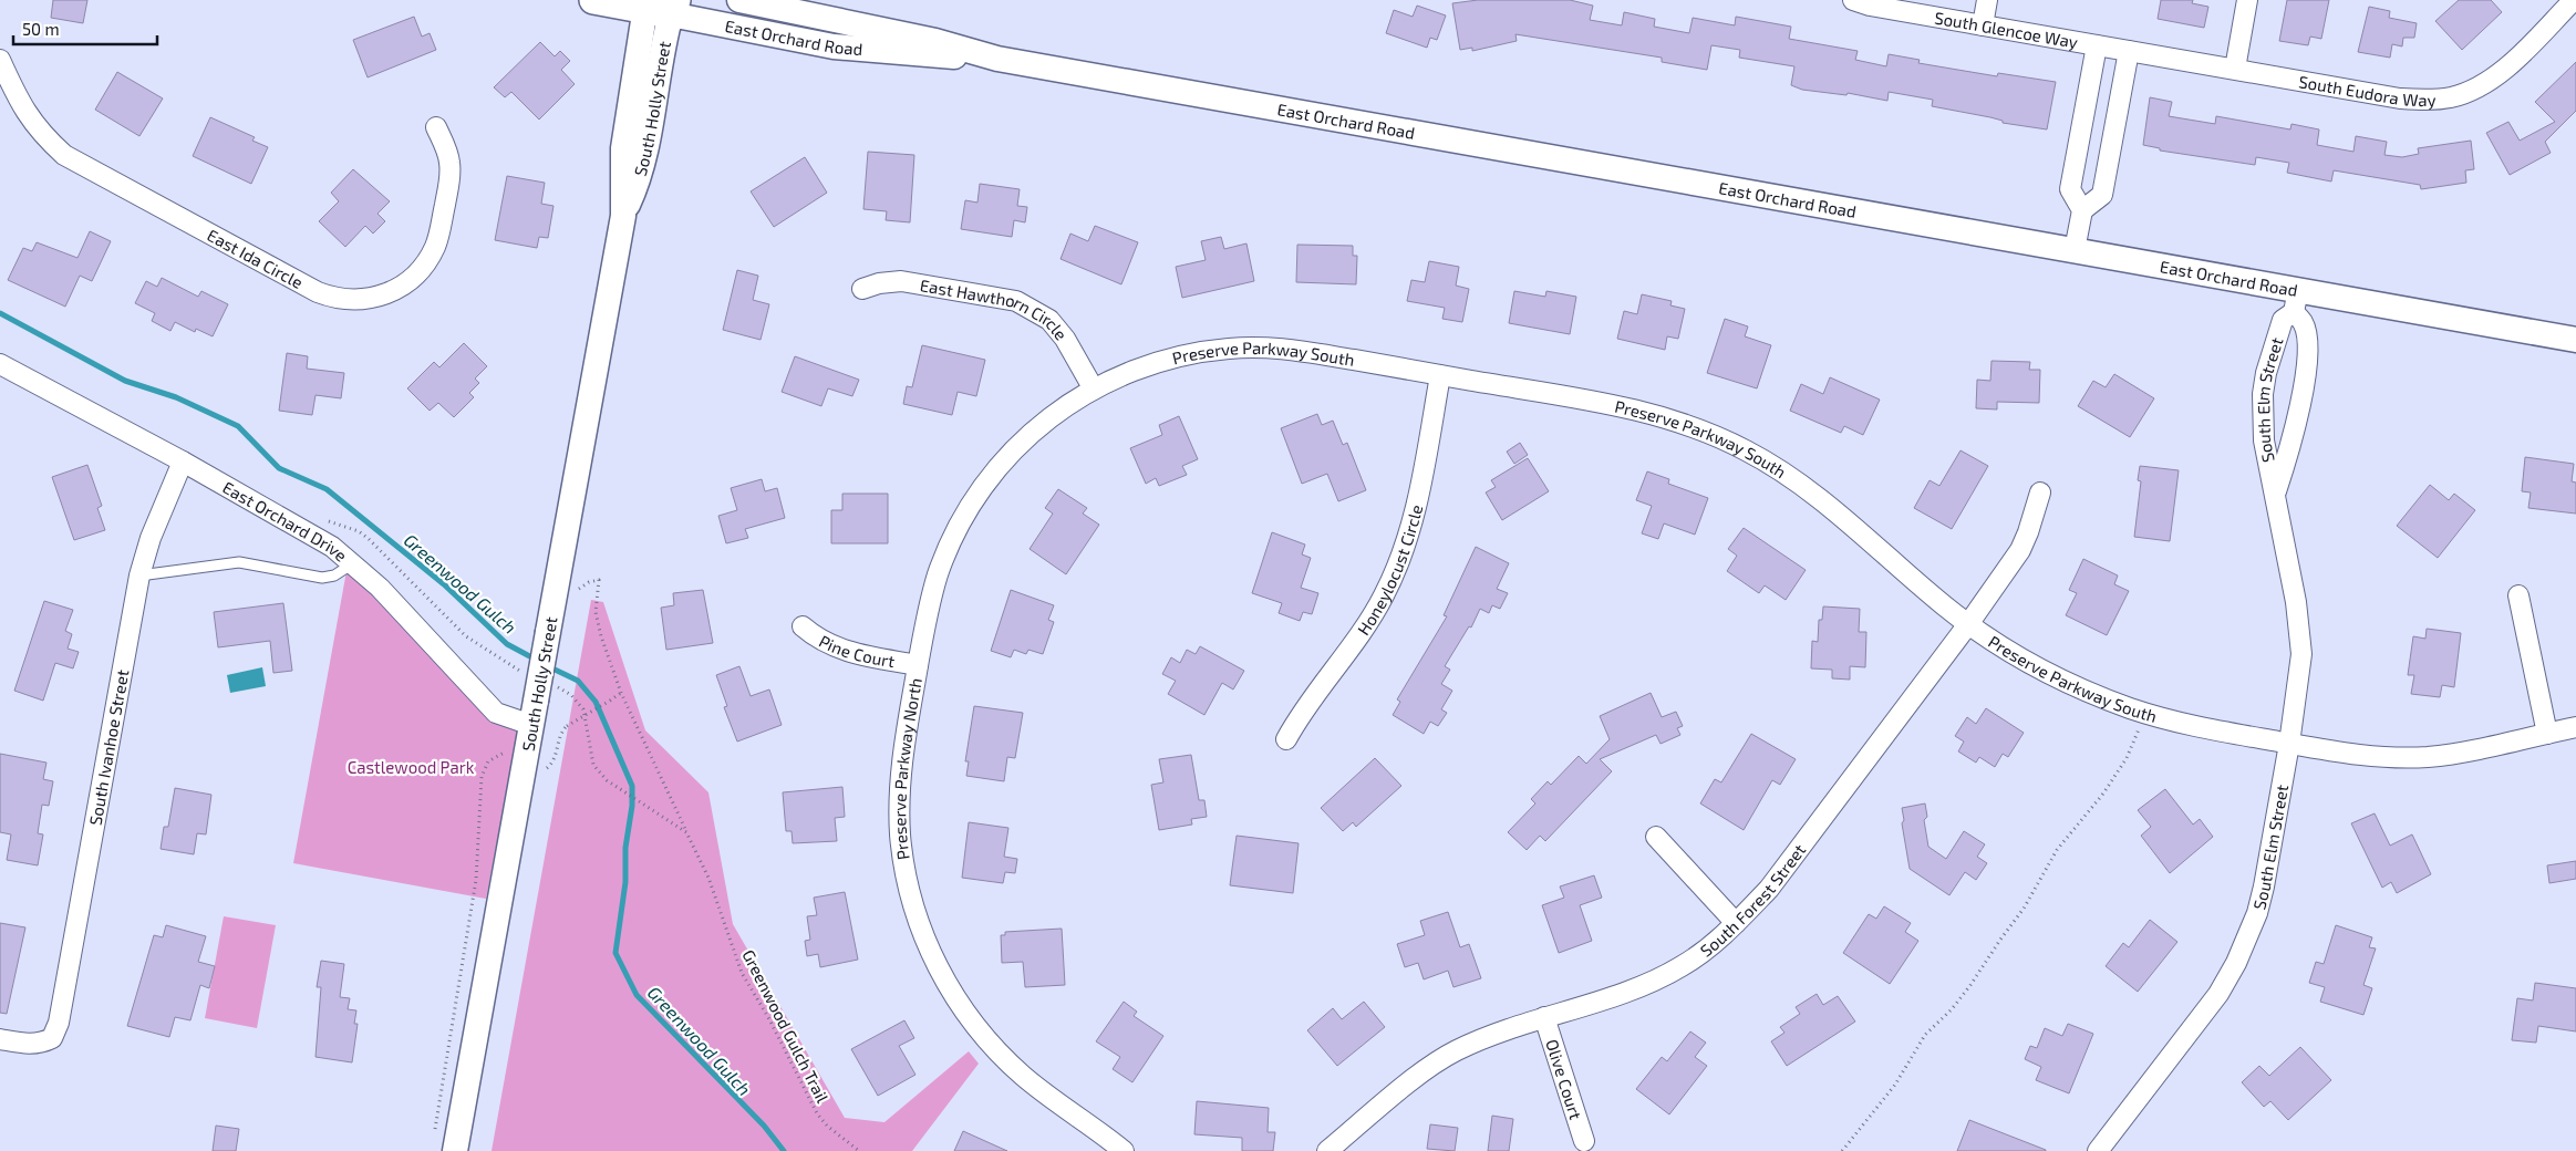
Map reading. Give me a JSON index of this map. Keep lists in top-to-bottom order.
{
  "streets": {
    "main road": ["East Orchard Road"],
    "street": [
      "South Glencoe Way",
      "South Eudora Way",
      "South Holly Street",
      "East Ida Circle",
      "East Hawthorn Circle",
      "Preserve Parkway South",
      "South Elm Street",
      "East Orchard Drive",
      "Honeylocust Circle",
      "Pine Court",
      "South Ivanhoe Street",
      "Preserve Parkway North",
      "South Forest Street",
      "Olive Court"
    ],
    "path": ["Greenwood Gulch Trail"]
  },
  "crossings": [
    ["South Glencoe Way", "South Eudora Way"],
    ["East Orchard Road", "South Holly Street"],
    ["East Orchard Road", "South Elm Street"],
    ["South Holly Street", "East Orchard Drive"],
    ["East Hawthorn Circle", "Preserve Parkway South"],
    ["Preserve Parkway South", "South Elm Street"],
    ["Preserve Parkway South", "Honeylocust Circle"],
    ["Preserve Parkway South", "Pine Court"],
    ["Preserve Parkway South", "Preserve Parkway North"],
    ["Preserve Parkway South", "South Forest Street"],
    ["East Orchard Drive", "South Ivanhoe Street"],
    ["Pine Court", "Preserve Parkway North"],
    ["South Forest Street", "Olive Court"]
  ],
  "water": ["Greenwood Gulch"],
  "parks": ["Castlewood Park"],
  "scale_bar": "50 m"
}
